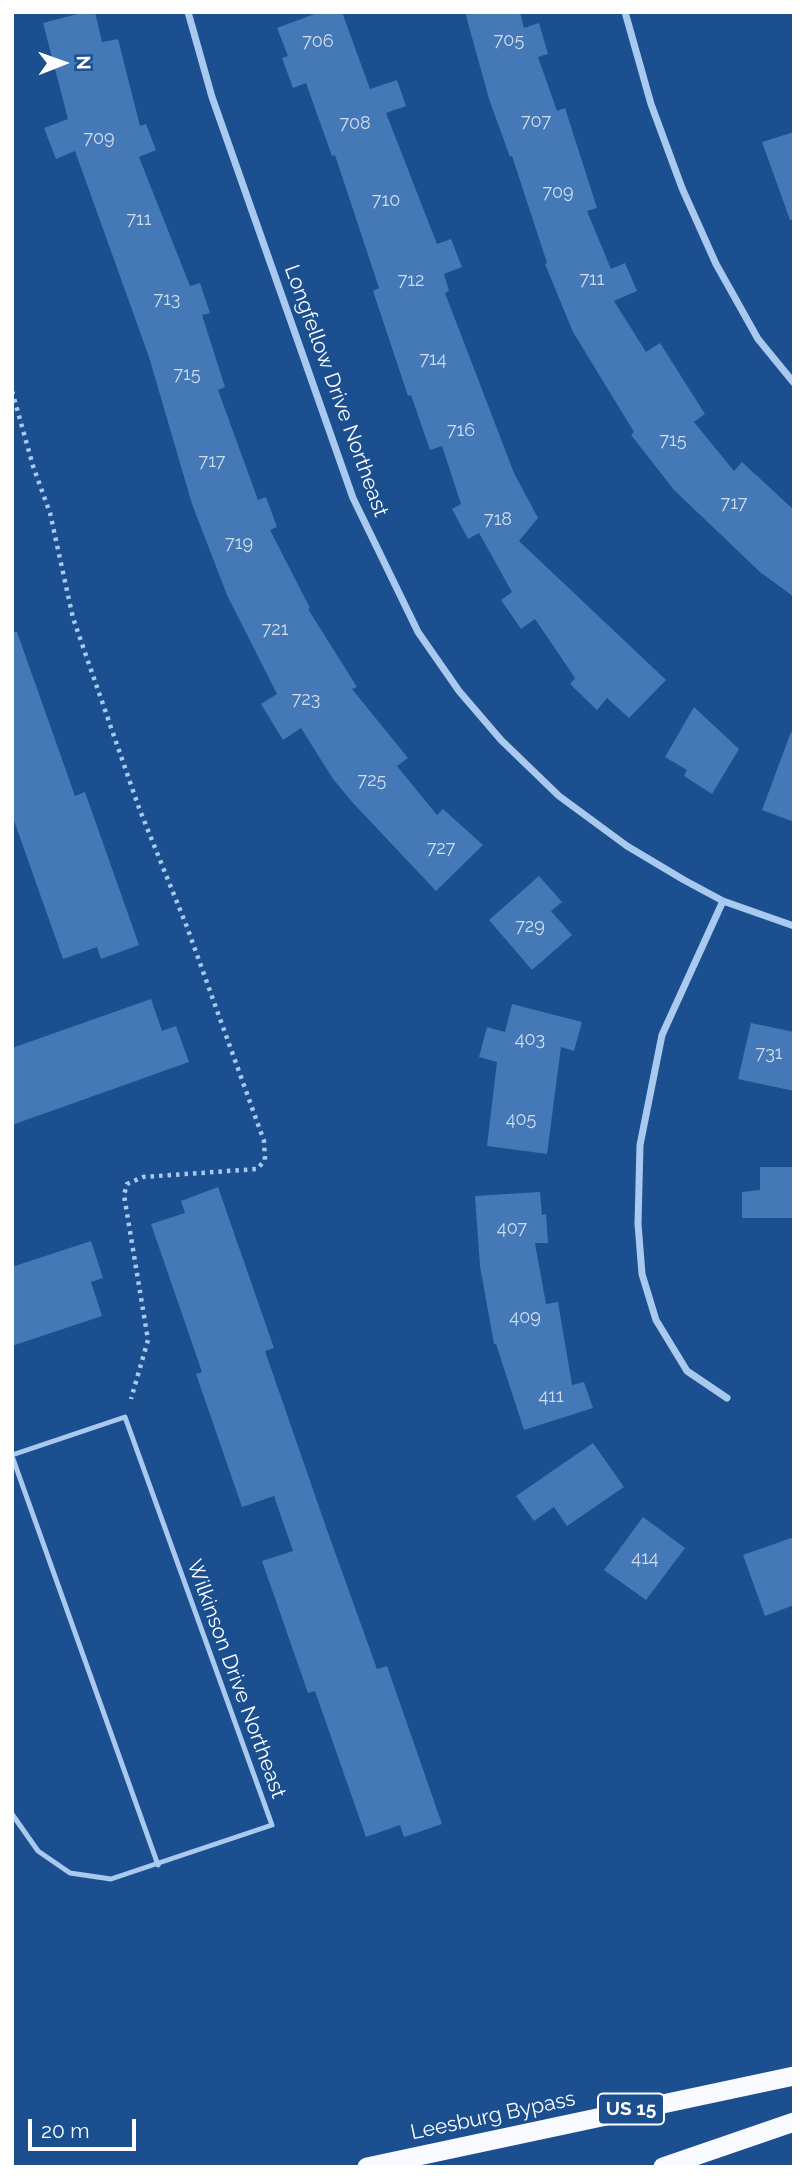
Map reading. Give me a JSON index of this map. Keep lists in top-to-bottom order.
{
  "streets": {
    "highway": ["US 15", "Leesburg Bypass"],
    "street": ["Longfellow Drive Northeast"],
    "lane": ["Wilkinson Drive Northeast"]
  },
  "house_numbers": [
    "705",
    "706",
    "707",
    "708",
    "709",
    "709",
    "710",
    "711",
    "711",
    "712",
    "713",
    "714",
    "715",
    "716",
    "715",
    "717",
    "717",
    "718",
    "719",
    "721",
    "723",
    "725",
    "727",
    "729",
    "403",
    "731",
    "405",
    "407",
    "409",
    "411",
    "414"
  ],
  "scale_bar": "20 m",
  "north": "right"
}
